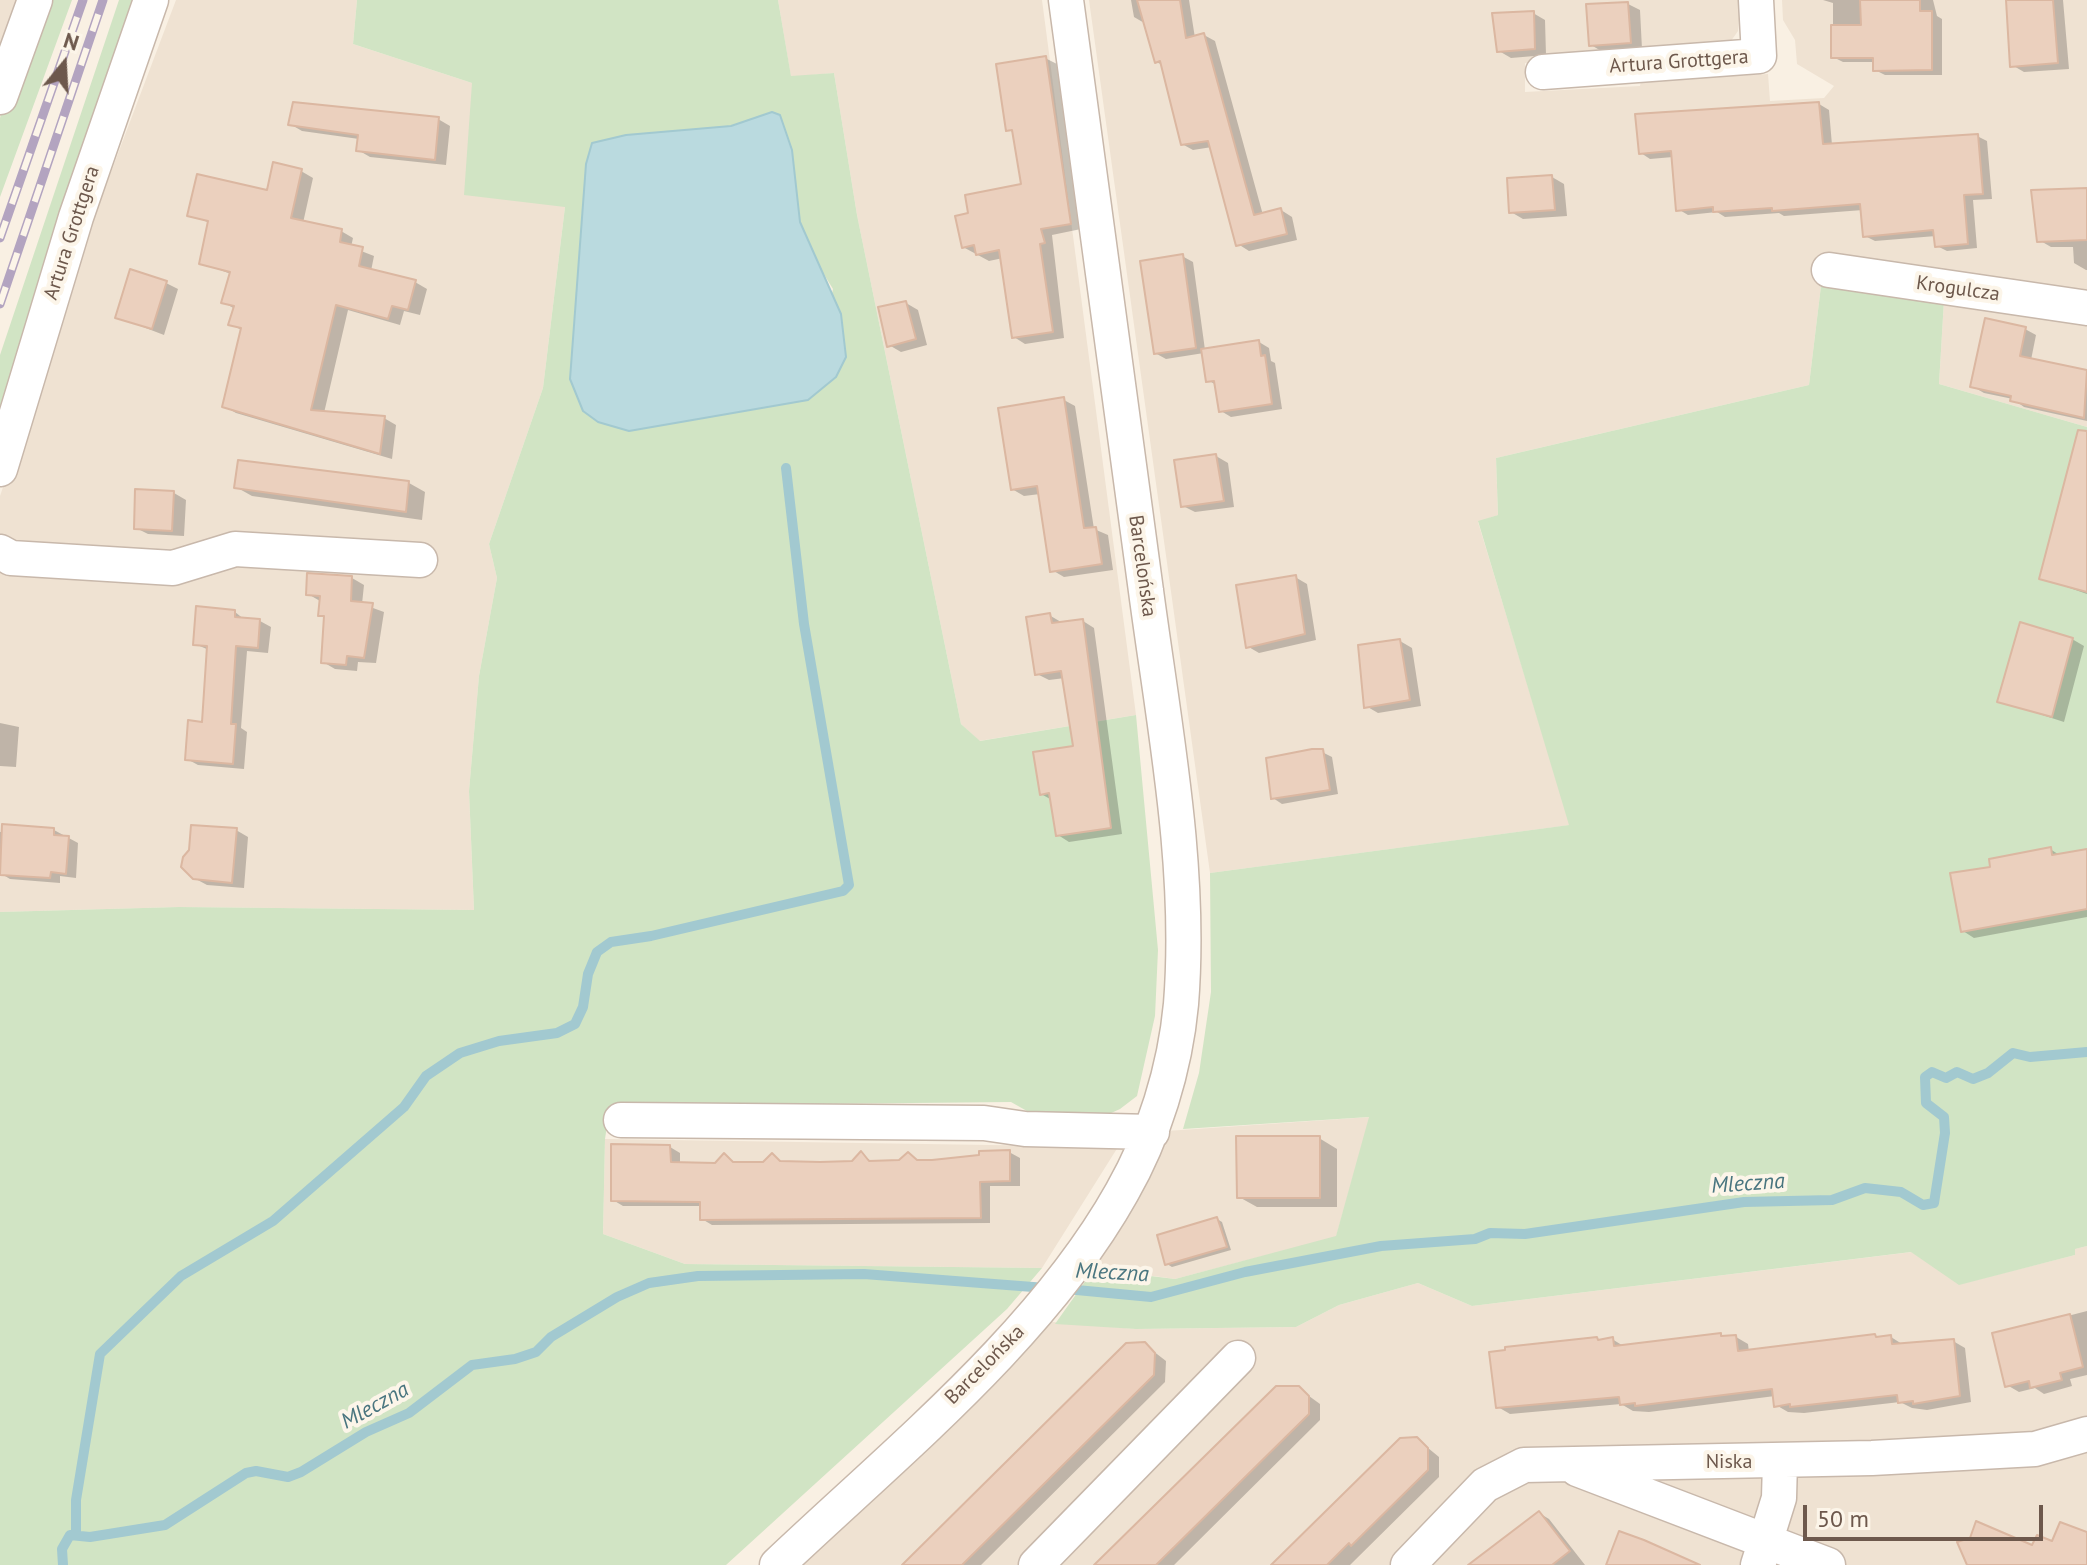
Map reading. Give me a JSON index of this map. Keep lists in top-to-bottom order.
{
  "streets": {
    "street": [
      "Artura Grottgera",
      "Krogulcza",
      "Barcelońska",
      "Niska"
    ]
  },
  "water": ["Mleczna"],
  "scale_bar": "50 m",
  "north": "top"
}
